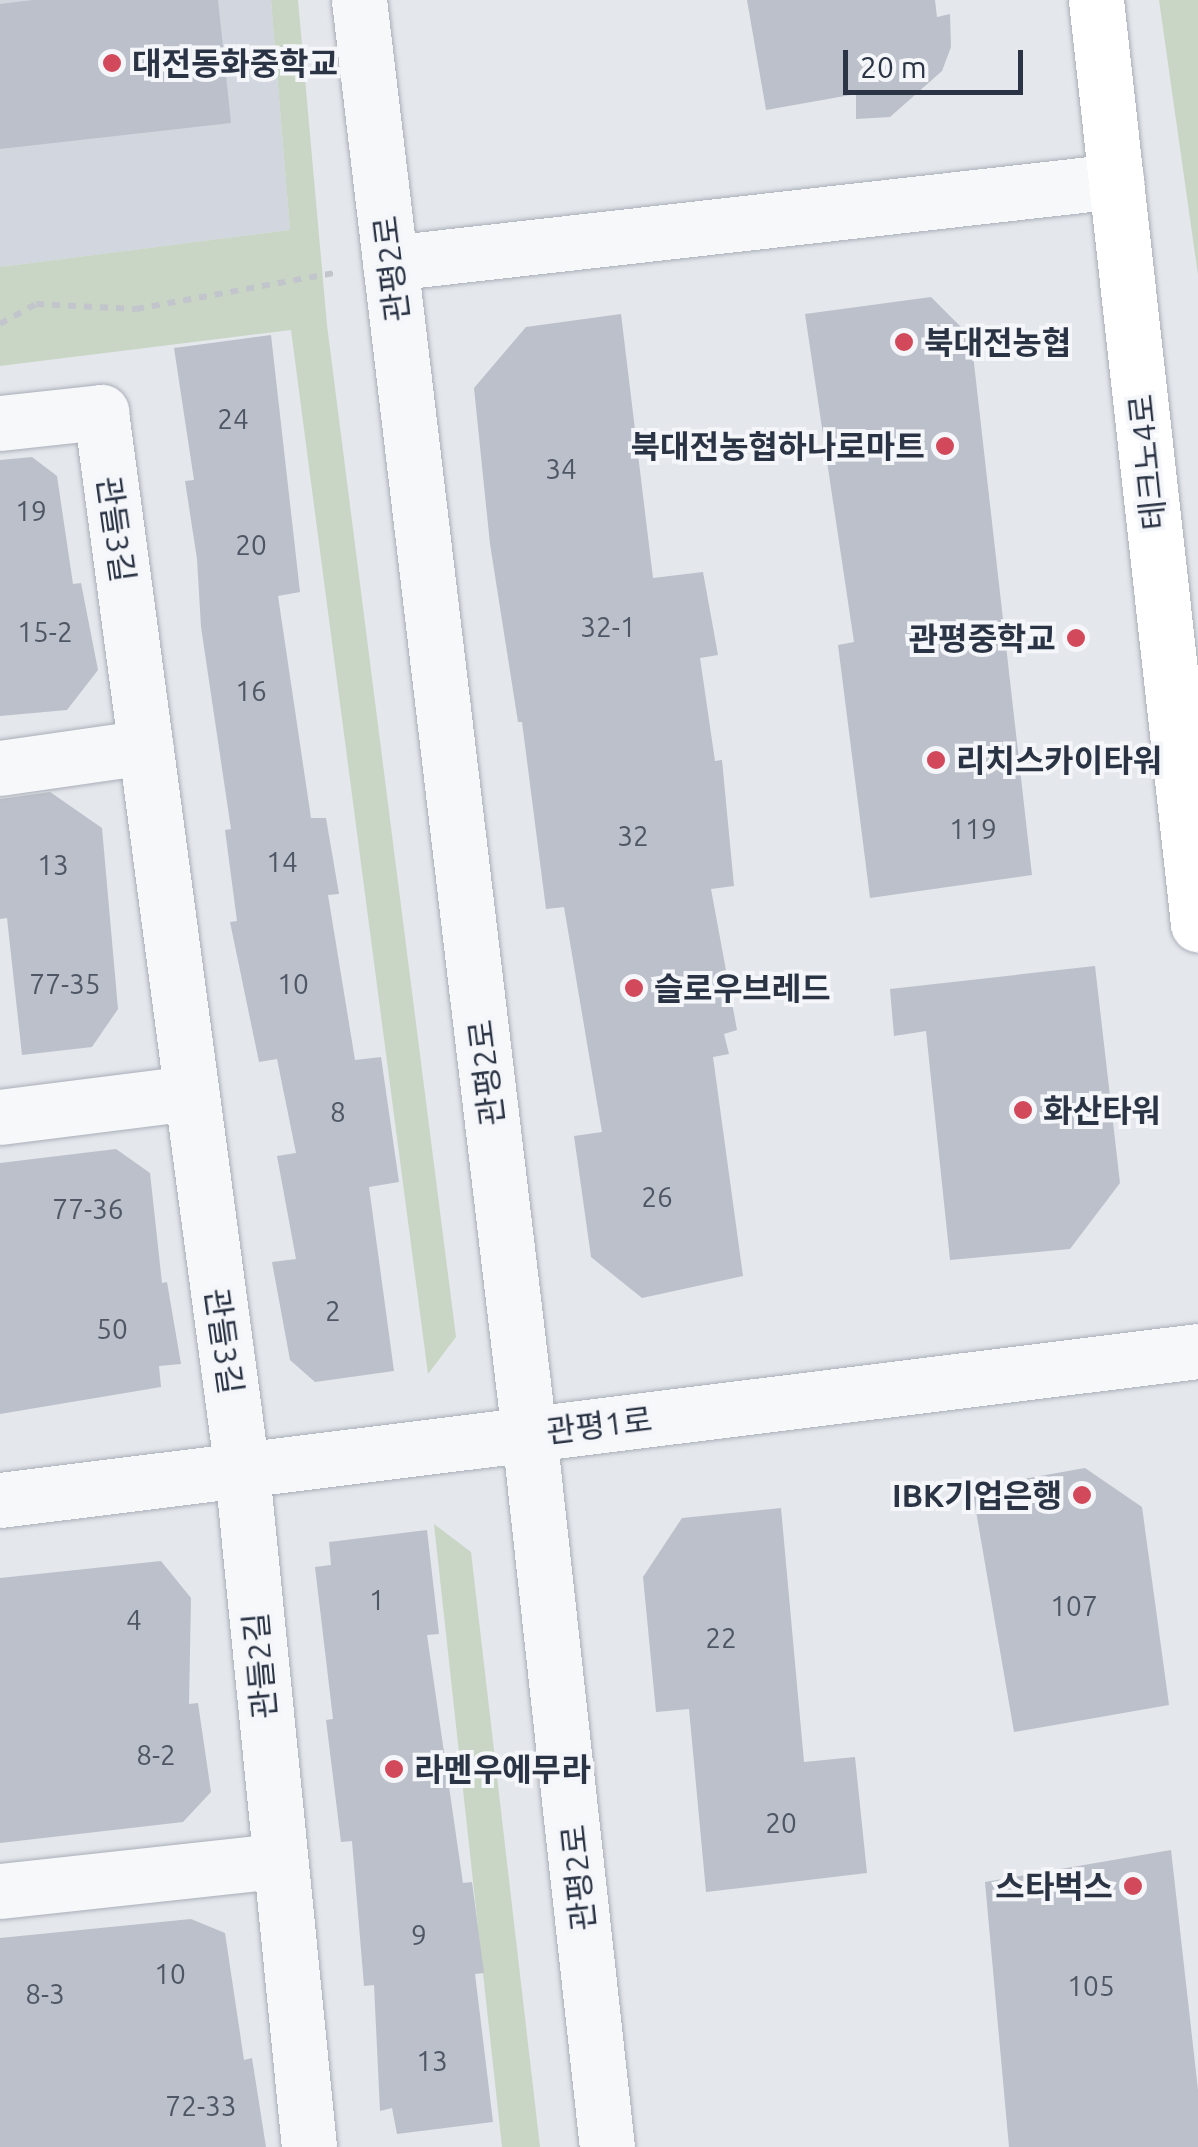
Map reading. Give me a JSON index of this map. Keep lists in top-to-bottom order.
{
  "streets": {
    "main road": ["테크노4로"],
    "street": [
      "관평2로",
      "관들3길",
      "관평1로",
      "관들2길"
    ]
  },
  "crossings": [
    ["관평2로", "관평1로"],
    ["관들3길", "관평1로"],
    ["관들3길", "관들2길"],
    ["관평1로", "관들2길"]
  ],
  "places": [
    "대전동화중학교",
    "북대전농협",
    "북대전농협하나로마트",
    "관평중학교",
    "리치스카이타워",
    "슬로우브레드",
    "화산타워",
    "IBK기업은행",
    "라멘우에무라",
    "스타벅스"
  ],
  "house_numbers": [
    "24",
    "34",
    "19",
    "20",
    "32-1",
    "15-2",
    "16",
    "119",
    "32",
    "14",
    "13",
    "77-35",
    "10",
    "8",
    "26",
    "77-36",
    "2",
    "50",
    "1",
    "107",
    "4",
    "22",
    "8-2",
    "20",
    "9",
    "10",
    "105",
    "8-3",
    "13",
    "72-33"
  ],
  "scale_bar": "20 m"
}
